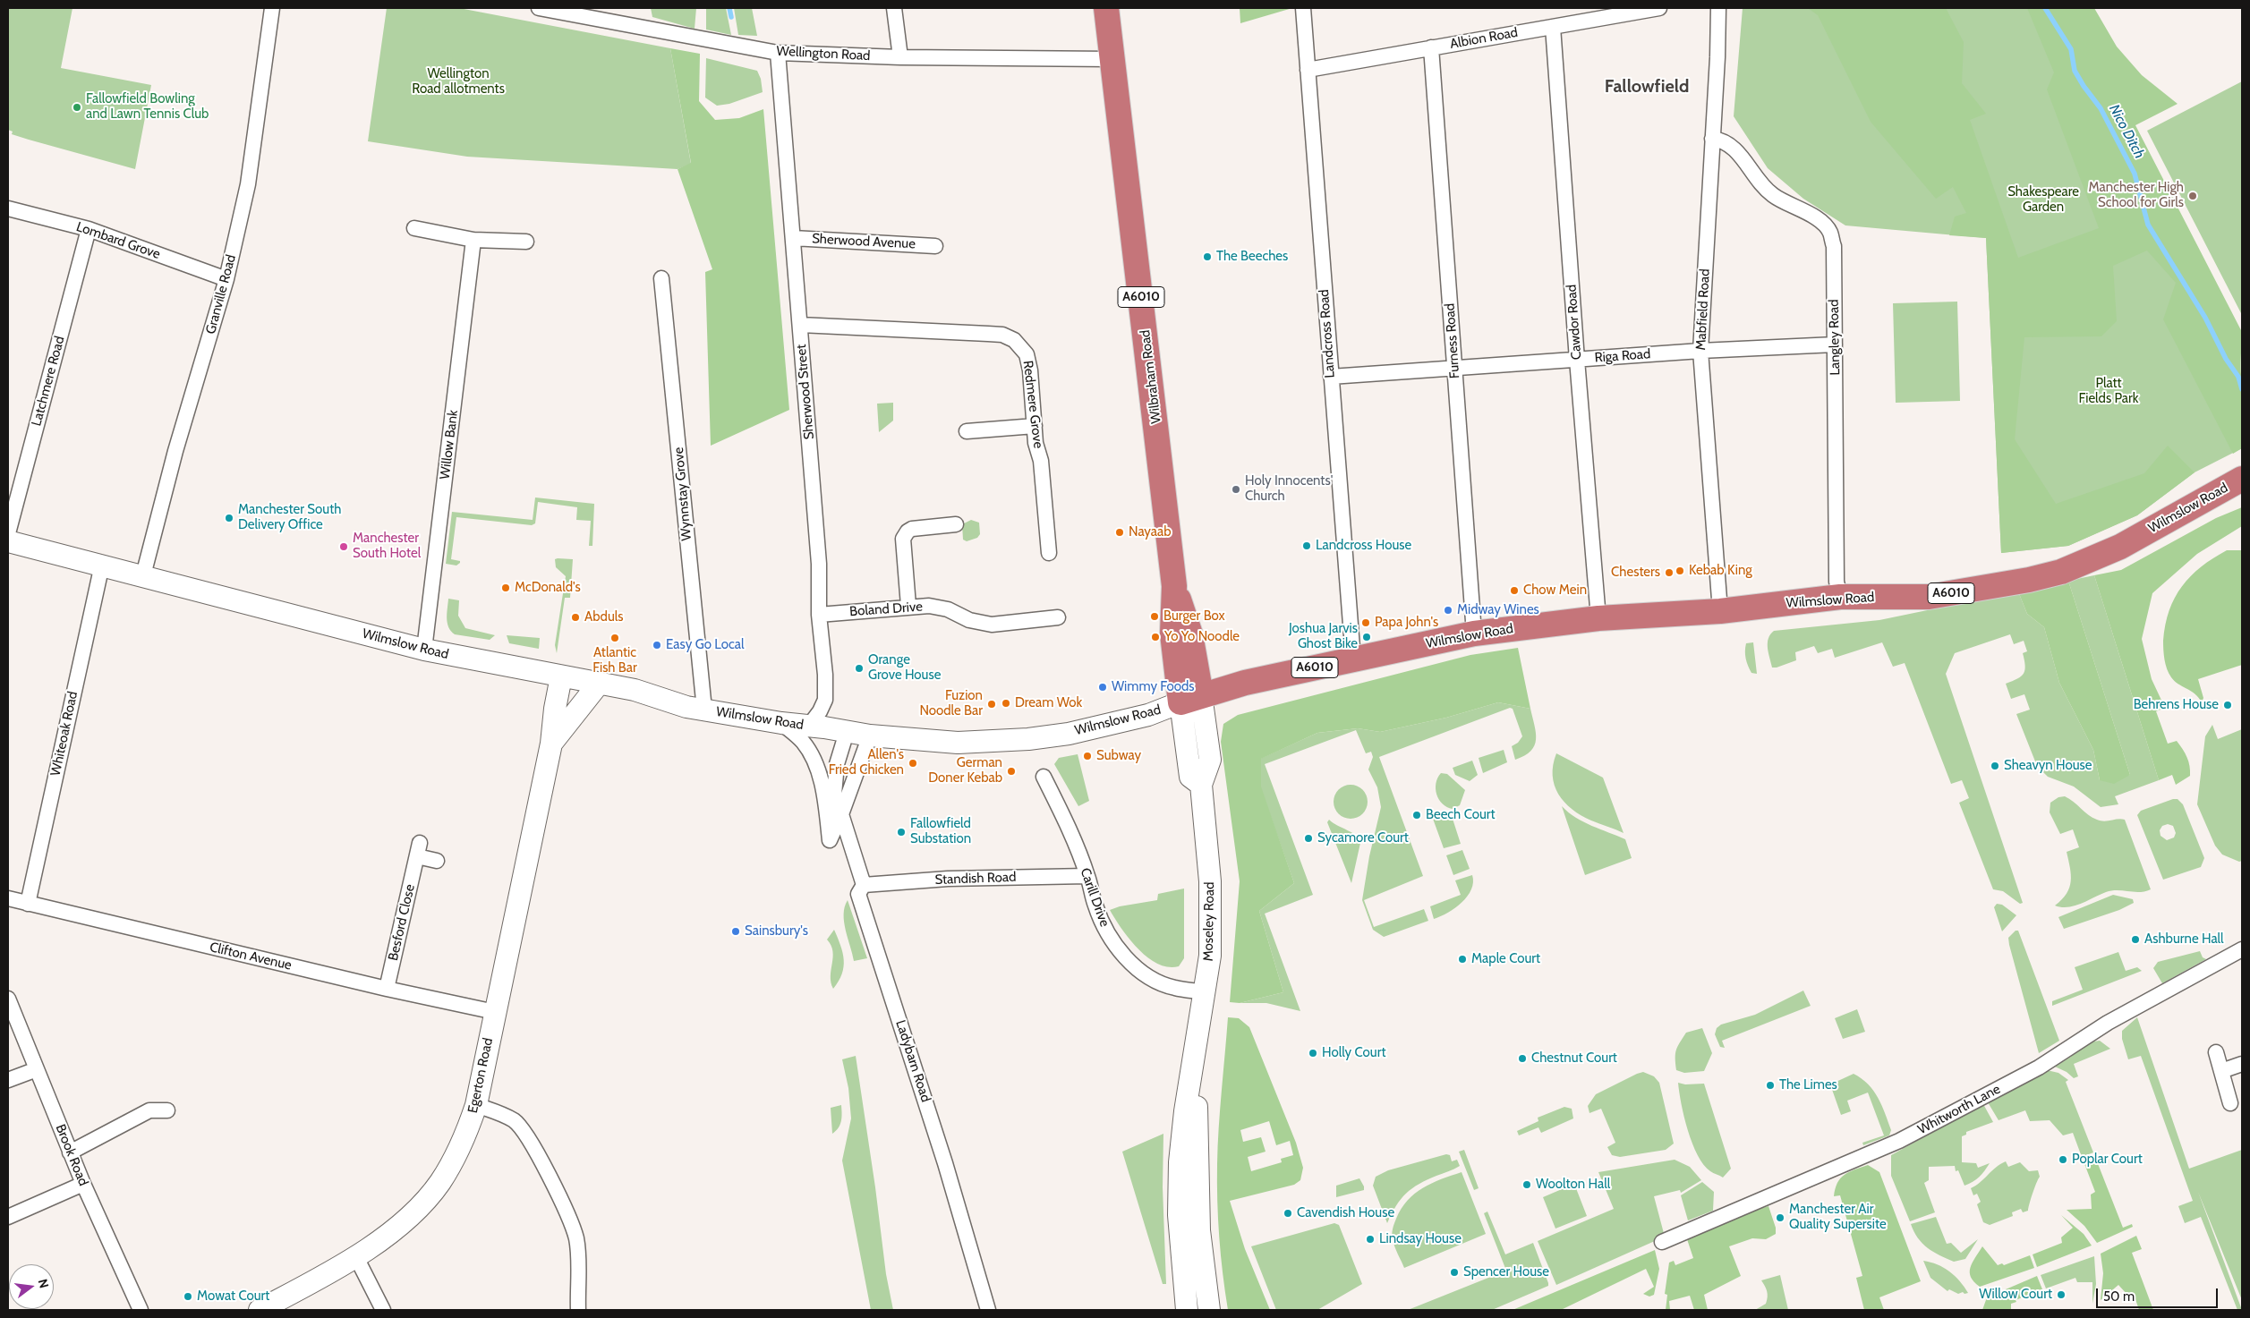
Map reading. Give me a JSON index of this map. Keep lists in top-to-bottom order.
{
  "streets": {
    "highway": ["A6010", "Wilbraham Road", "Wilmslow Road"],
    "main road": ["Moseley Road", "Egerton Road"],
    "street": [
      "Albion Road",
      "Wellington Road",
      "Lombard Grove",
      "Sherwood Avenue",
      "Granville Road",
      "Mabfield Road",
      "Cawdor Road",
      "Landcross Road",
      "Langley Road",
      "Furness Road",
      "Riga Road",
      "Latchmere Road",
      "Sherwood Street",
      "Redmere Grove",
      "Willow Bank",
      "Wynnstay Grove",
      "Boland Drive",
      "Whiteoak Road",
      "Standish Road",
      "Carill Drive",
      "Besford Close",
      "Clifton Avenue",
      "Ladybarn Road",
      "Whitworth Lane",
      "Brook Road"
    ]
  },
  "crossings": [
    ["Albion Road", "Cawdor Road"],
    ["Albion Road", "Landcross Road"],
    ["Albion Road", "Furness Road"],
    ["Wellington Road", "Wilbraham Road"],
    ["Wellington Road", "Sherwood Street"],
    ["Lombard Grove", "Granville Road"],
    ["Lombard Grove", "Latchmere Road"],
    ["Sherwood Avenue", "Sherwood Street"],
    ["Granville Road", "Wilmslow Road"],
    ["Mabfield Road", "Langley Road"],
    ["Mabfield Road", "Riga Road"],
    ["Mabfield Road", "Wilmslow Road"],
    ["Cawdor Road", "Riga Road"],
    ["Cawdor Road", "Wilmslow Road"],
    ["Landcross Road", "Riga Road"],
    ["Landcross Road", "Wilmslow Road"],
    ["Langley Road", "Riga Road"],
    ["Langley Road", "Wilmslow Road"],
    ["Furness Road", "Riga Road"],
    ["Furness Road", "Wilmslow Road"],
    ["Wilbraham Road", "Wilmslow Road"],
    ["Wilbraham Road", "Moseley Road"],
    ["Sherwood Street", "Redmere Grove"],
    ["Sherwood Street", "Wilmslow Road"],
    ["Sherwood Street", "Boland Drive"],
    ["Willow Bank", "Wilmslow Road"],
    ["Wynnstay Grove", "Wilmslow Road"],
    ["Wilmslow Road", "Whiteoak Road"],
    ["Wilmslow Road", "Moseley Road"],
    ["Wilmslow Road", "Egerton Road"],
    ["Whiteoak Road", "Clifton Avenue"],
    ["Standish Road", "Carill Drive"],
    ["Standish Road", "Ladybarn Road"],
    ["Carill Drive", "Moseley Road"],
    ["Besford Close", "Clifton Avenue"],
    ["Clifton Avenue", "Egerton Road"]
  ],
  "districts": ["Fallowfield"],
  "water": ["Nico Ditch"],
  "parks": ["Wellington Road allotments", "Shakespeare Garden", "Platt Fields Park"],
  "places": [
    "Fallowfield Bowling and Lawn Tennis Club",
    "Manchester High School for Girls",
    "The Beeches",
    "Holy Innocents' Church",
    "Manchester South Delivery Office",
    "Nayaab",
    "Landcross House",
    "Manchester South Hotel",
    "Kebab King",
    "Chesters",
    "McDonald's",
    "Chow Mein",
    "Midway Wines",
    "Burger Box",
    "Abduls",
    "Papa John's",
    "Yo Yo Noodle",
    "Joshua Jarvis Ghost Bike",
    "Atlantic Fish Bar",
    "Easy Go Local",
    "Orange Grove House",
    "Wimmy Foods",
    "Dream Wok",
    "Fuzion Noodle Bar",
    "Behrens House",
    "Subway",
    "Allen's Fried Chicken",
    "Sheavyn House",
    "German Doner Kebab",
    "Beech Court",
    "Fallowfield Substation",
    "Sycamore Court",
    "Sainsbury's",
    "Ashburne Hall",
    "Maple Court",
    "Holly Court",
    "Chestnut Court",
    "The Limes",
    "Poplar Court",
    "Woolton Hall",
    "Cavendish House",
    "Manchester Air Quality Supersite",
    "Lindsay House",
    "Spencer House",
    "Willow Court",
    "Mowat Court"
  ],
  "scale_bar": "50 m",
  "north": "right"
}
